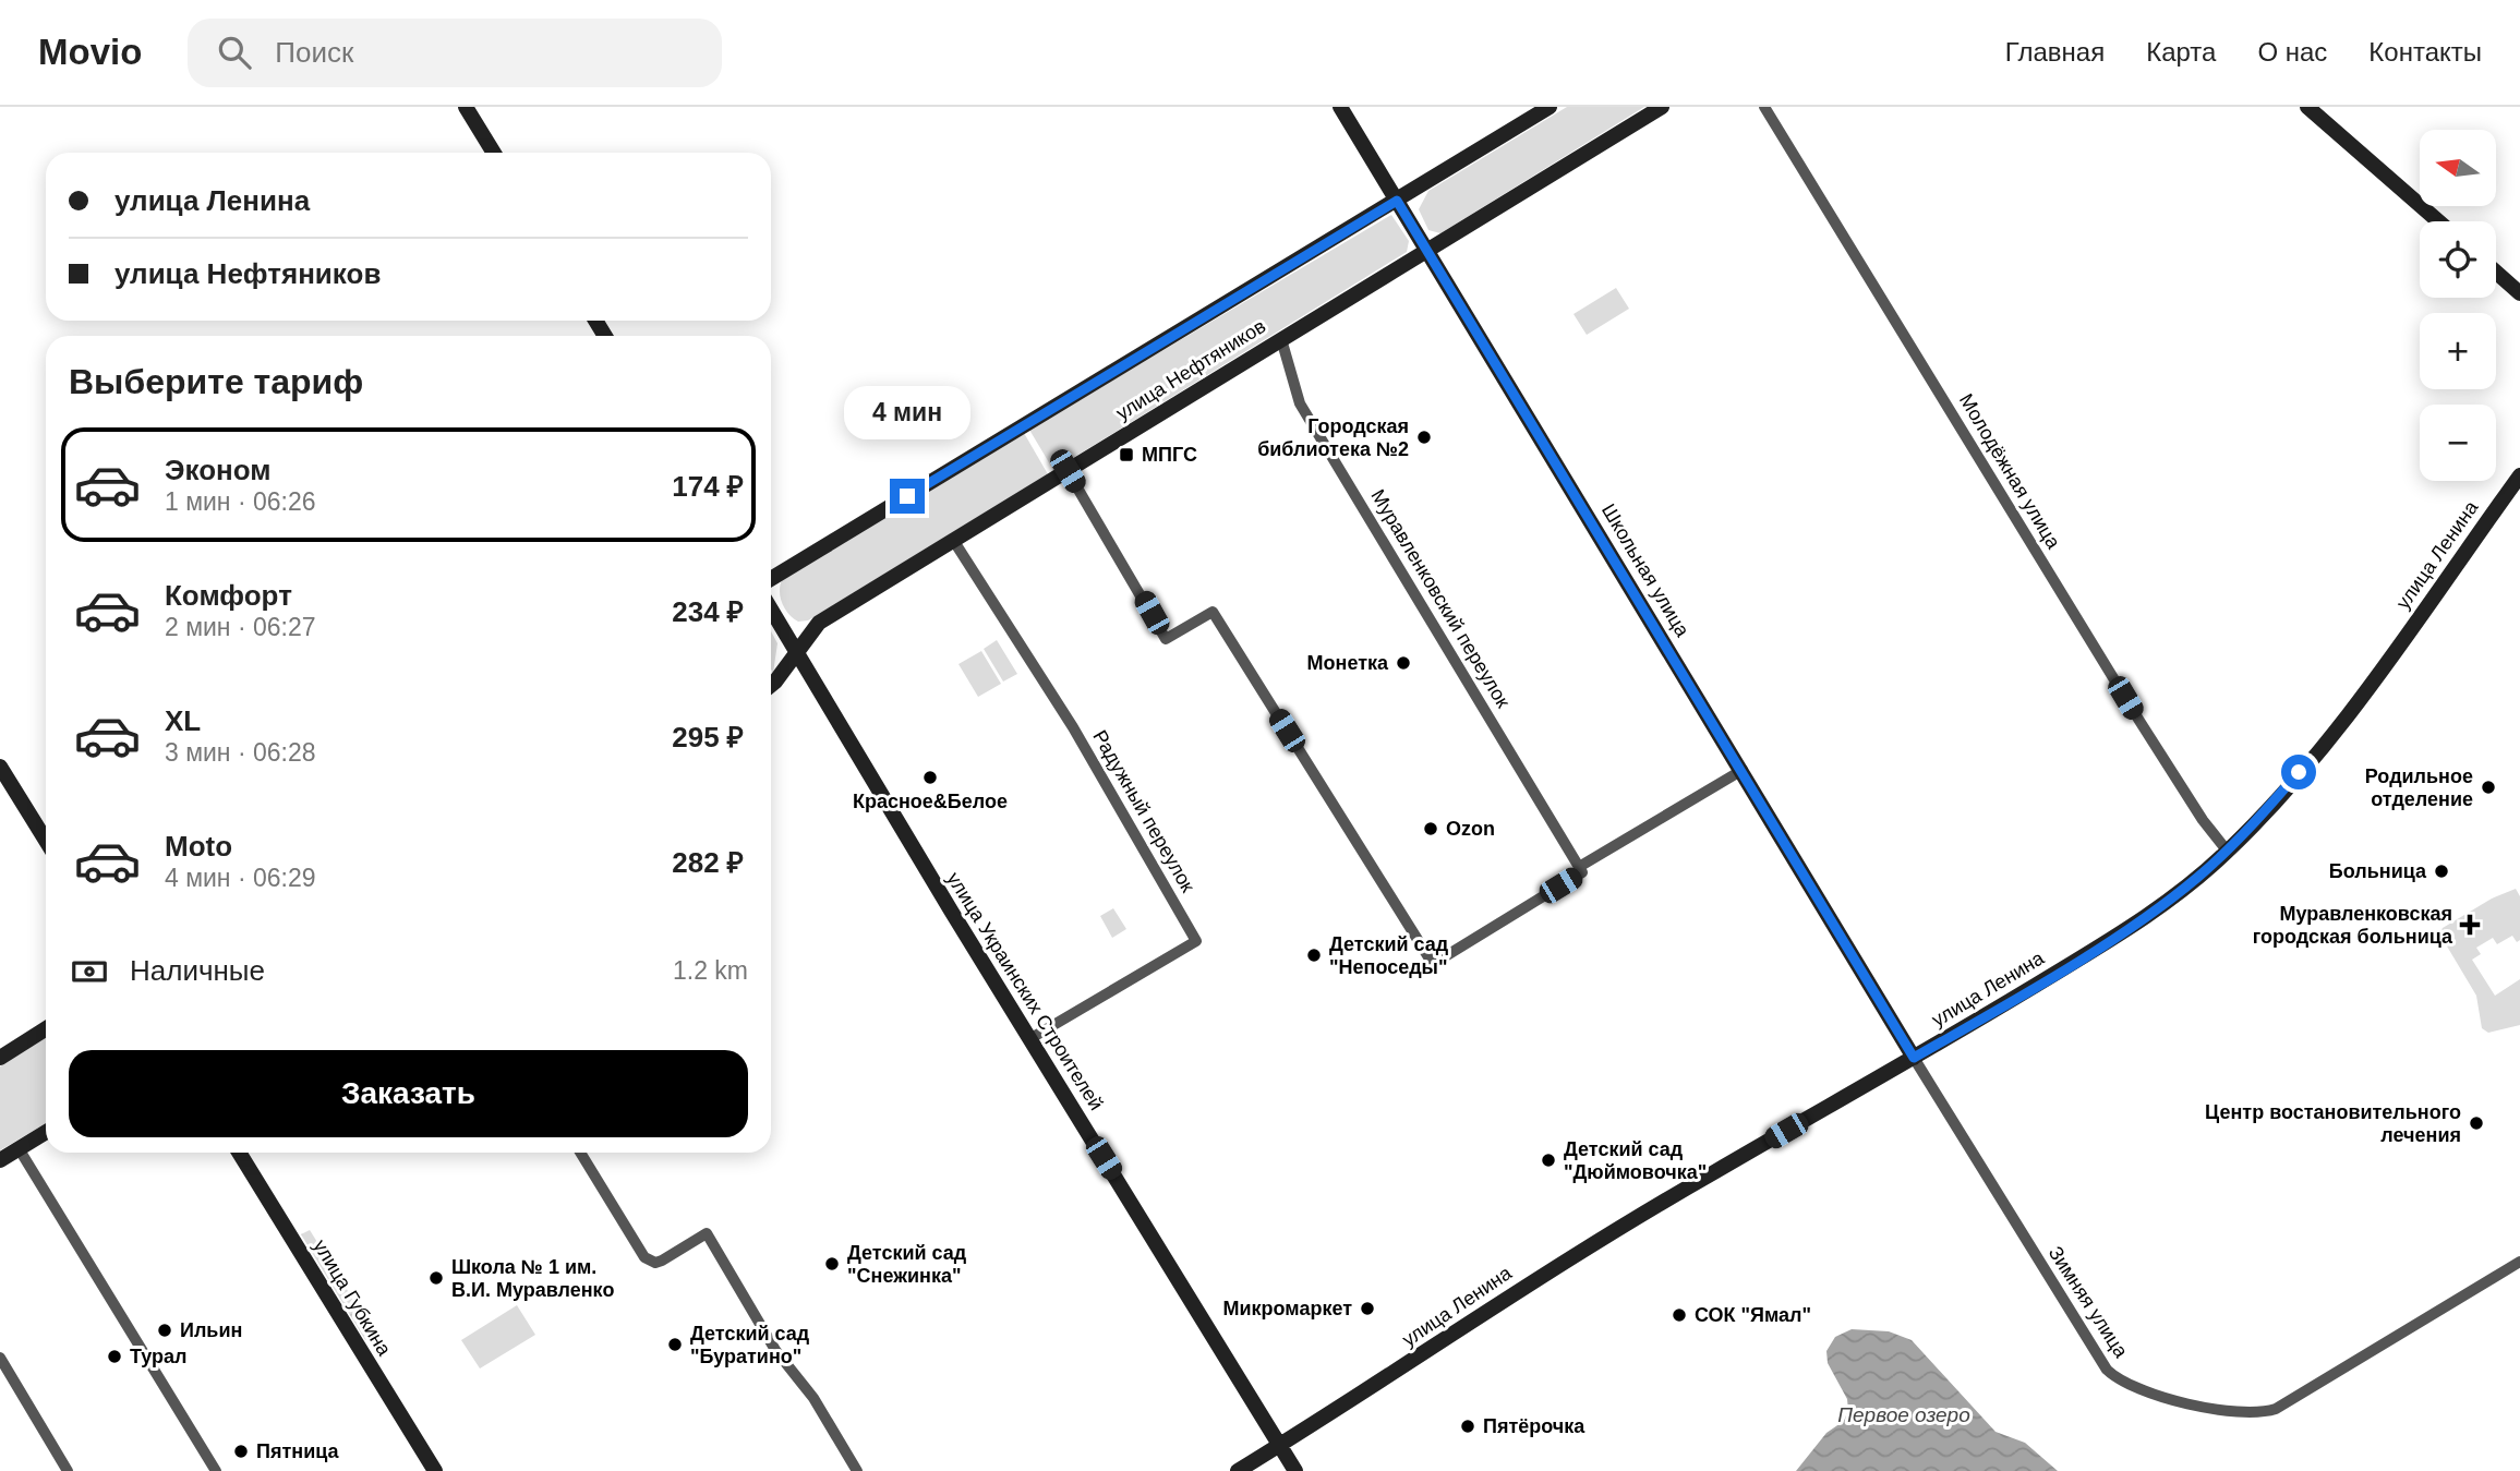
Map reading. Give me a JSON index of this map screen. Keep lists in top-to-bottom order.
{
  "streets": {
    "main road": [
      "улица Нефтяников",
      "улица Ленина",
      "Школьная улица",
      "улица Украинских Строителей",
      "улица Губкина"
    ],
    "street": [
      "Молодёжная улица",
      "Муравленковский переулок",
      "Радужный переулок",
      "Зимняя улица"
    ]
  },
  "crossings": [
    ["улица Нефтяников", "Школьная улица"],
    ["улица Нефтяников", "Муравленковский переулок"],
    ["улица Нефтяников", "Радужный переулок"],
    ["улица Нефтяников", "улица Украинских Строителей"],
    ["Молодёжная улица", "улица Ленина"],
    ["улица Ленина", "Школьная улица"],
    ["улица Ленина", "улица Украинских Строителей"],
    ["улица Ленина", "Зимняя улица"],
    ["Школьная улица", "Зимняя улица"],
    ["Радужный переулок", "улица Украинских Строителей"]
  ],
  "water": ["Первое озеро"],
  "places": {
    "other": [
      "Городская библиотека №2",
      "Монетка",
      "Красное&Белое",
      "Родильное отделение",
      "Ozon",
      "Больница",
      "Детский сад \"Непоседы\"",
      "Центр востановительного лечения",
      "Детский сад \"Дюймовочка\"",
      "Детский сад \"Снежинка\"",
      "Школа № 1 им. В.И. Муравленко",
      "Микромаркет",
      "СОК \"Ямал\"",
      "Ильин",
      "Детский сад \"Буратино\"",
      "Турал",
      "Пятёрочка",
      "Пятница"
    ],
    "transit": ["МПГС"],
    "health": ["Муравленковская городская больница"]
  },
  "north": "left",
  "page": {
    "header": "Movio",
    "search": "Поиск",
    "nav": [
      "Главная",
      "Карта",
      "О нас",
      "Контакты"
    ],
    "map_buttons": ["+", "−"],
    "banner": ["улица Ленина", "улица Нефтяников"],
    "heading": "Выберите тариф",
    "bubble": "4 мин",
    "list": [
      {
        "name": "Эконом",
        "note": "1 мин · 06:26",
        "value": "174 ₽"
      },
      {
        "name": "Комфорт",
        "note": "2 мин · 06:27",
        "value": "234 ₽"
      },
      {
        "name": "XL",
        "note": "3 мин · 06:28",
        "value": "295 ₽"
      },
      {
        "name": "Moto",
        "note": "4 мин · 06:29",
        "value": "282 ₽"
      }
    ],
    "pay": ["Наличные", "1.2 km"],
    "buttons": "Заказать"
  }
}
